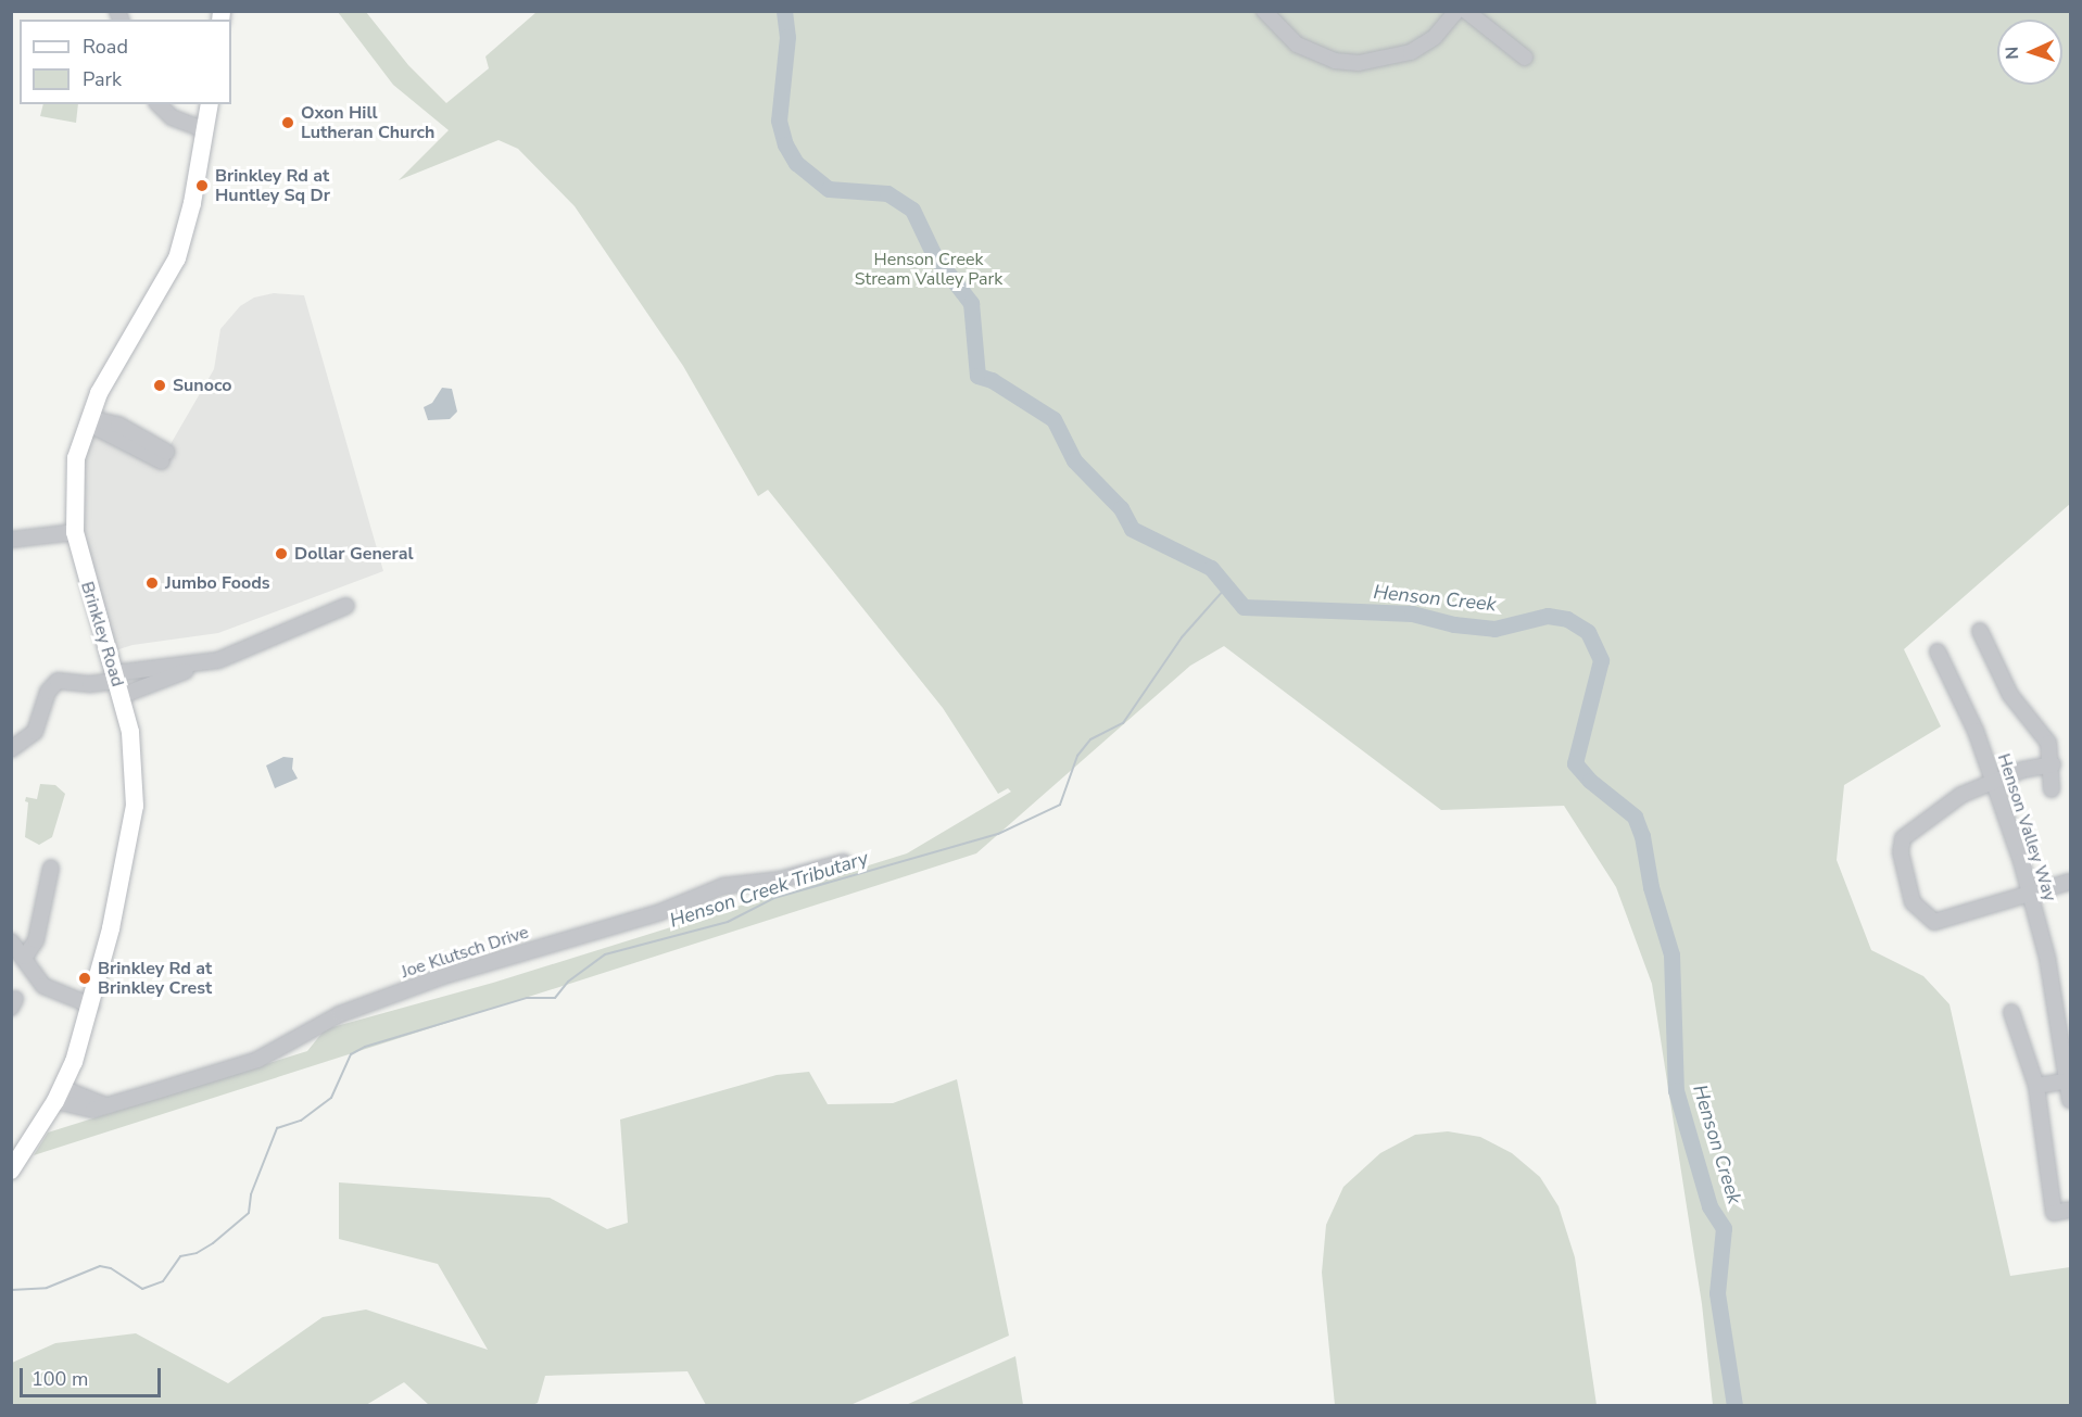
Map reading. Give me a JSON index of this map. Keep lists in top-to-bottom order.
{
  "streets": {
    "main road": ["Brinkley Road"],
    "street": ["Henson Valley Way", "Joe Klutsch Drive"]
  },
  "crossings": [
    ["Brinkley Road", "Joe Klutsch Drive"]
  ],
  "water": ["Henson Creek", "Henson Creek Tributary"],
  "parks": ["Henson Creek Stream Valley Park"],
  "places": [
    "Oxon Hill Lutheran Church",
    "Brinkley Rd at Huntley Sq Dr",
    "Sunoco",
    "Dollar General",
    "Jumbo Foods",
    "Brinkley Rd at Brinkley Crest"
  ],
  "legend": ["Road", "Park"],
  "scale_bar": "100 m",
  "north": "left"
}
